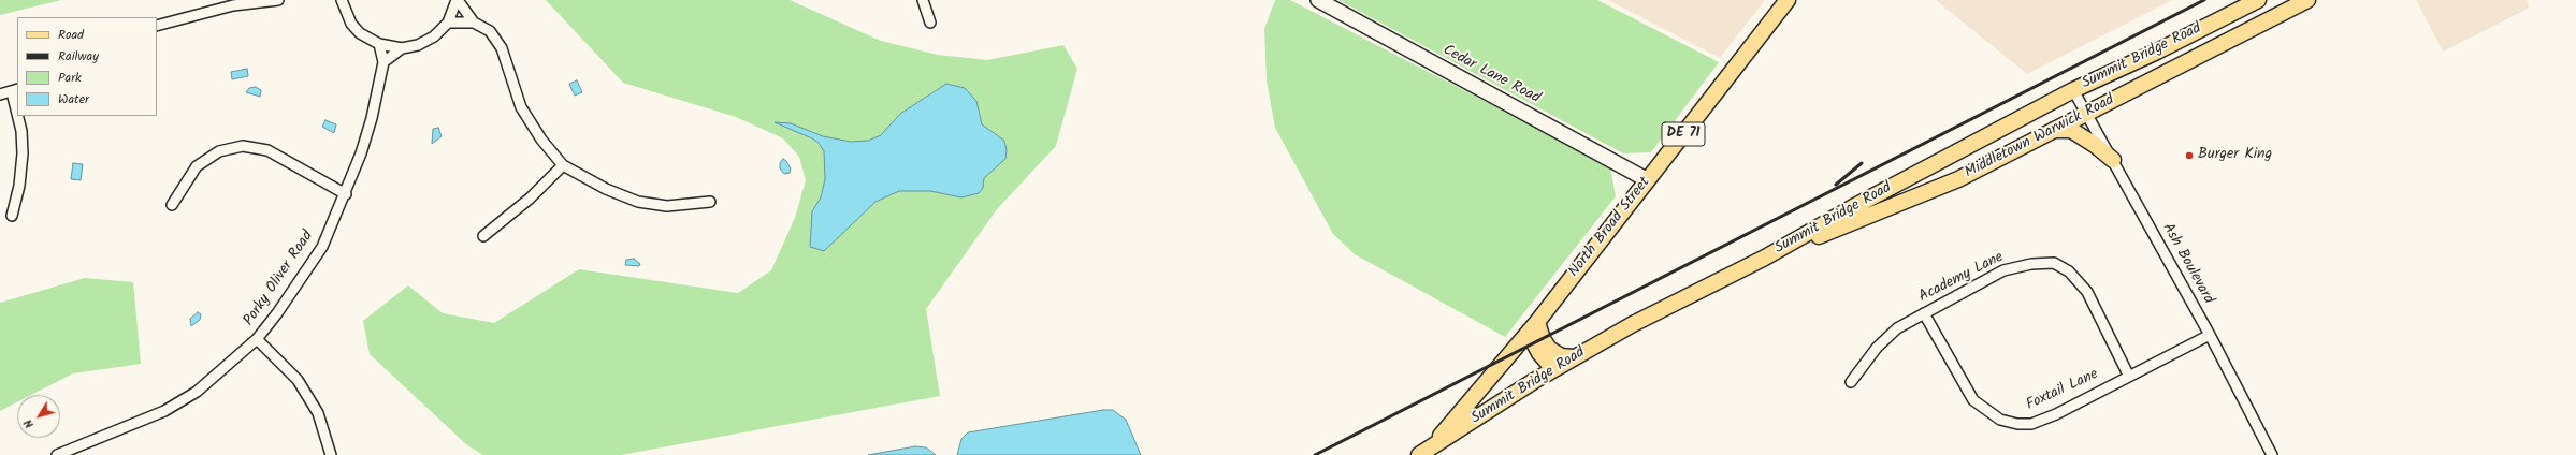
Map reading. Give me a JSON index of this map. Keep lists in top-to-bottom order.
{
  "streets": {
    "main road": [
      "Summit Bridge Road",
      "DE 71",
      "Middletown Warwick Road",
      "North Broad Street"
    ],
    "street": [
      "Cedar Lane Road",
      "Ash Boulevard",
      "Academy Lane",
      "Porky Oliver Road",
      "Foxtail Lane"
    ]
  },
  "crossings": [
    ["Summit Bridge Road", "Middletown Warwick Road"],
    ["Summit Bridge Road", "North Broad Street"],
    ["Summit Bridge Road", "Ash Boulevard"],
    ["Cedar Lane Road", "North Broad Street"],
    ["Middletown Warwick Road", "Ash Boulevard"],
    ["Ash Boulevard", "Foxtail Lane"],
    ["Academy Lane", "Foxtail Lane"]
  ],
  "places": ["Burger King"],
  "legend": [
    "Road",
    "Railway",
    "Park",
    "Water"
  ],
  "north": "bottom left"
}
